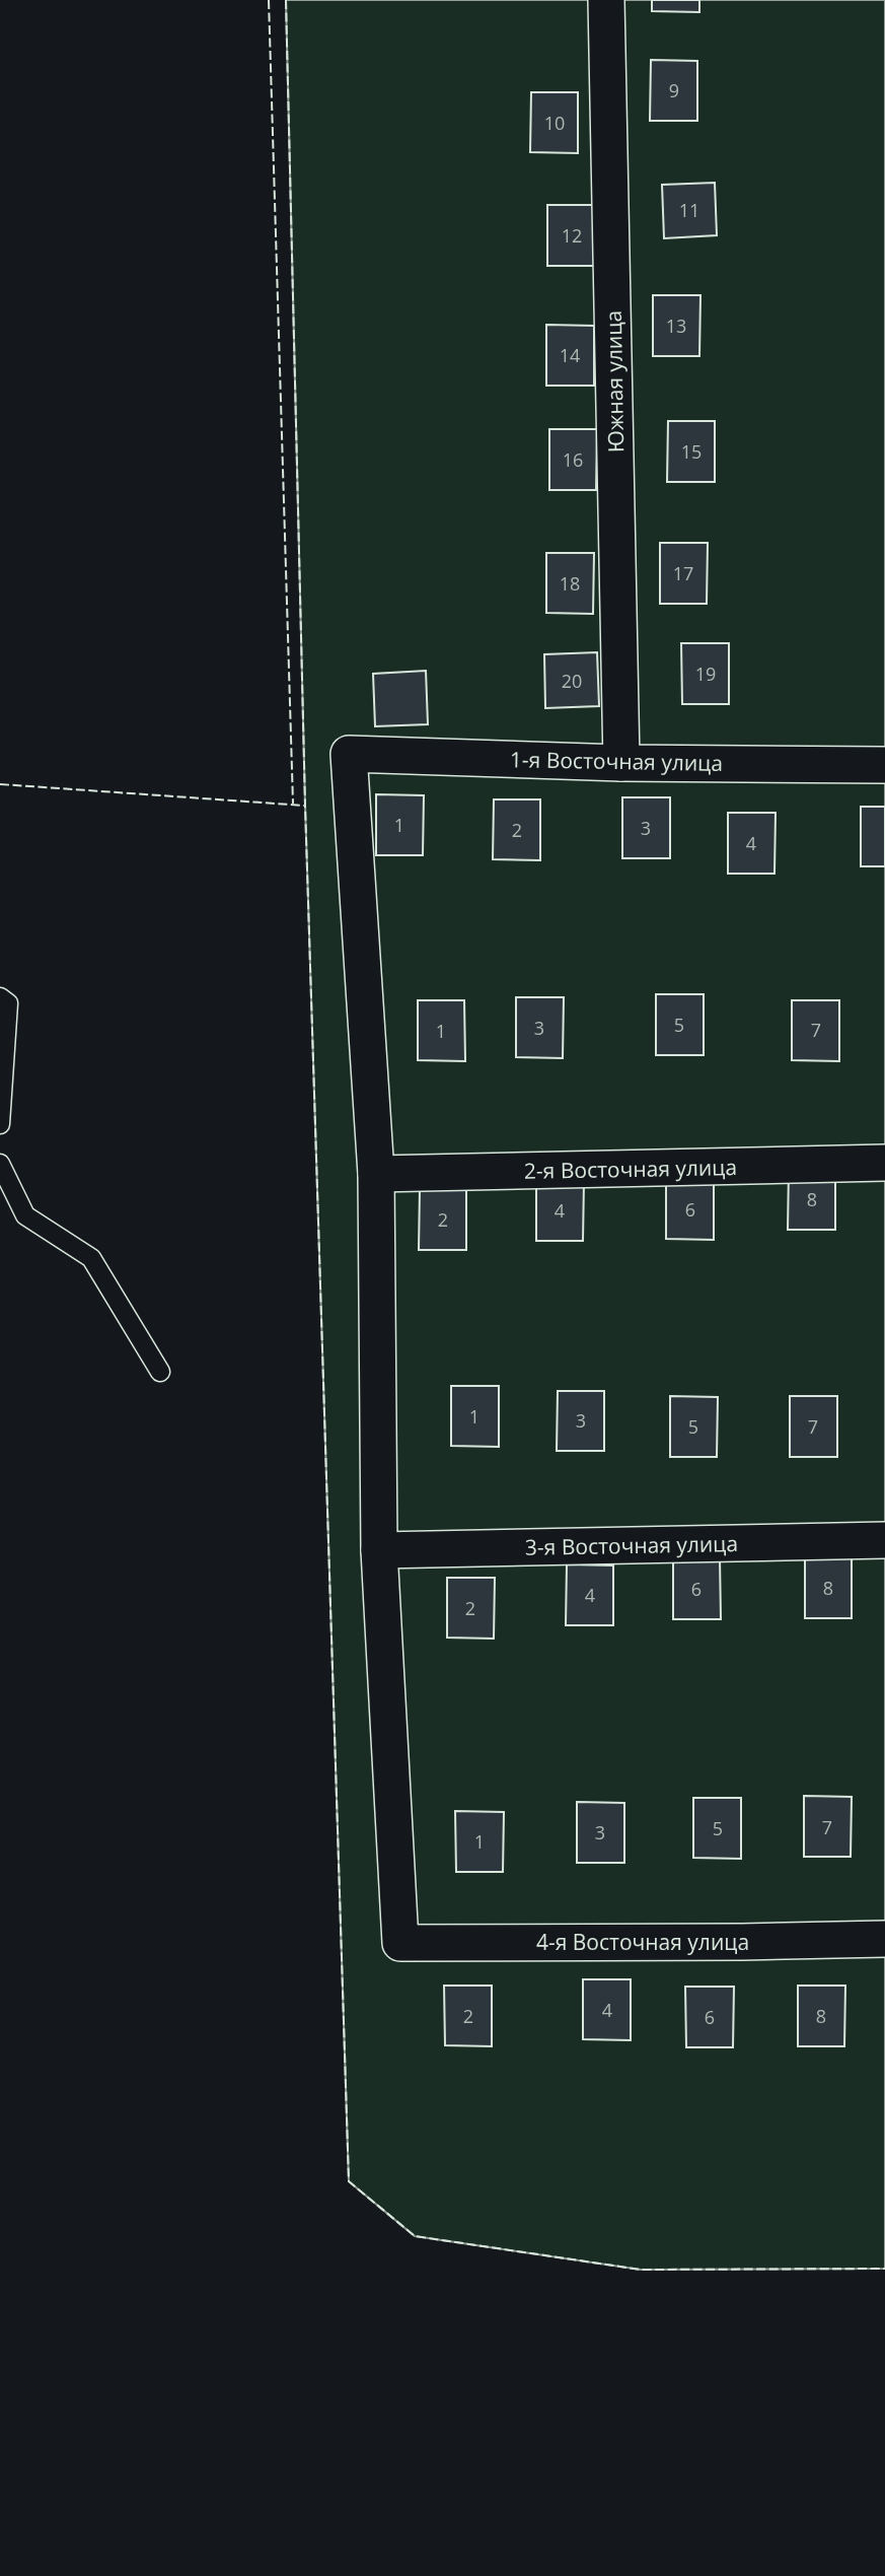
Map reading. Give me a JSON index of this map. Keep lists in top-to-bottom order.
{
  "streets": {
    "street": [
      "Южная улица",
      "1-я Восточная улица",
      "2-я Восточная улица",
      "3-я Восточная улица",
      "4-я Восточная улица"
    ]
  },
  "crossings": [
    ["Южная улица", "1-я Восточная улица"],
    ["1-я Восточная улица", "2-я Восточная улица"],
    ["3-я Восточная улица", "4-я Восточная улица"]
  ],
  "house_numbers": [
    "9",
    "10",
    "11",
    "12",
    "13",
    "14",
    "15",
    "16",
    "17",
    "18",
    "19",
    "20",
    "1",
    "3",
    "2",
    "4",
    "5",
    "3",
    "7",
    "1",
    "8",
    "6",
    "4",
    "2",
    "1",
    "3",
    "5",
    "7",
    "8",
    "6",
    "4",
    "2",
    "7",
    "5",
    "3",
    "1",
    "4",
    "2",
    "8",
    "6"
  ]
}
